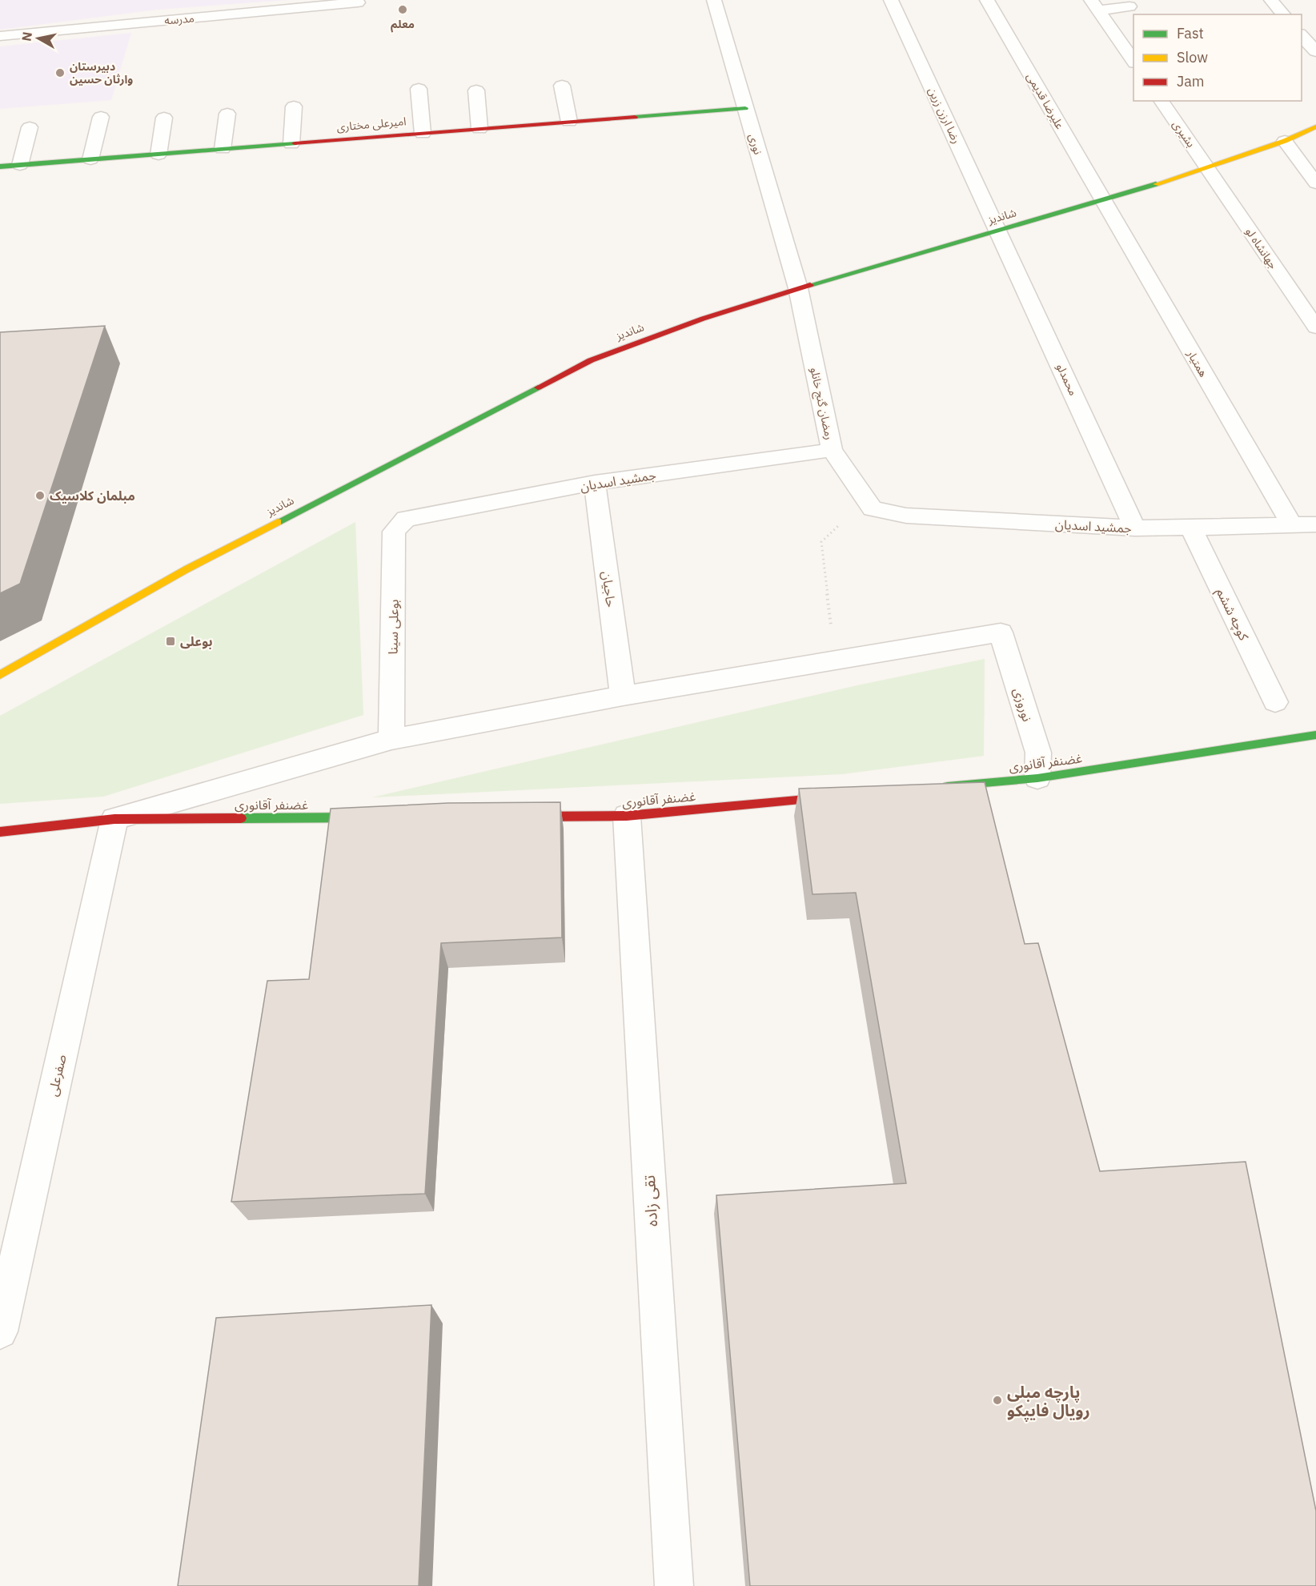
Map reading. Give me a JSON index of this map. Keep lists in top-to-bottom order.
{
  "streets": {
    "street": [
      "مدرسه",
      "علیرضا قدیمی",
      "رضا ارزن زرین",
      "امیرعلی مختاری",
      "بشیری",
      "نوری",
      "شاندیز",
      "جهانشاه لو",
      "همتیار",
      "محمدلو",
      "رمضان گنج خانلو",
      "جمشید اسدیان",
      "حاجیان",
      "کوچه ششم",
      "بوعلی سینا",
      "نوروزی",
      "غضنفر آقانوری",
      "صفرعلی",
      "تقی زاده"
    ]
  },
  "crossings": [
    ["علیرضا قدیمی", "شاندیز"],
    ["علیرضا قدیمی", "همتیار"],
    ["رضا ارزن زرین", "شاندیز"],
    ["رضا ارزن زرین", "محمدلو"],
    ["امیرعلی مختاری", "نوری"],
    ["بشیری", "شاندیز"],
    ["بشیری", "جهانشاه لو"],
    ["نوری", "شاندیز"],
    ["نوری", "رمضان گنج خانلو"],
    ["شاندیز", "جهانشاه لو"],
    ["شاندیز", "همتیار"],
    ["شاندیز", "محمدلو"],
    ["شاندیز", "رمضان گنج خانلو"],
    ["همتیار", "جمشید اسدیان"],
    ["محمدلو", "جمشید اسدیان"],
    ["رمضان گنج خانلو", "جمشید اسدیان"],
    ["جمشید اسدیان", "حاجیان"],
    ["جمشید اسدیان", "کوچه ششم"],
    ["جمشید اسدیان", "بوعلی سینا"],
    ["نوروزی", "غضنفر آقانوری"],
    ["غضنفر آقانوری", "صفرعلی"],
    ["غضنفر آقانوری", "تقی زاده"]
  ],
  "places": {
    "other": [
      "معلم",
      "دبیرستان وارثان حسین",
      "مبلمان کلاسیک",
      "پارچه مبلی رویال فایپکو"
    ],
    "transit": ["بوعلی"]
  },
  "legend": ["Fast", "Slow", "Jam"],
  "north": "left"
}
